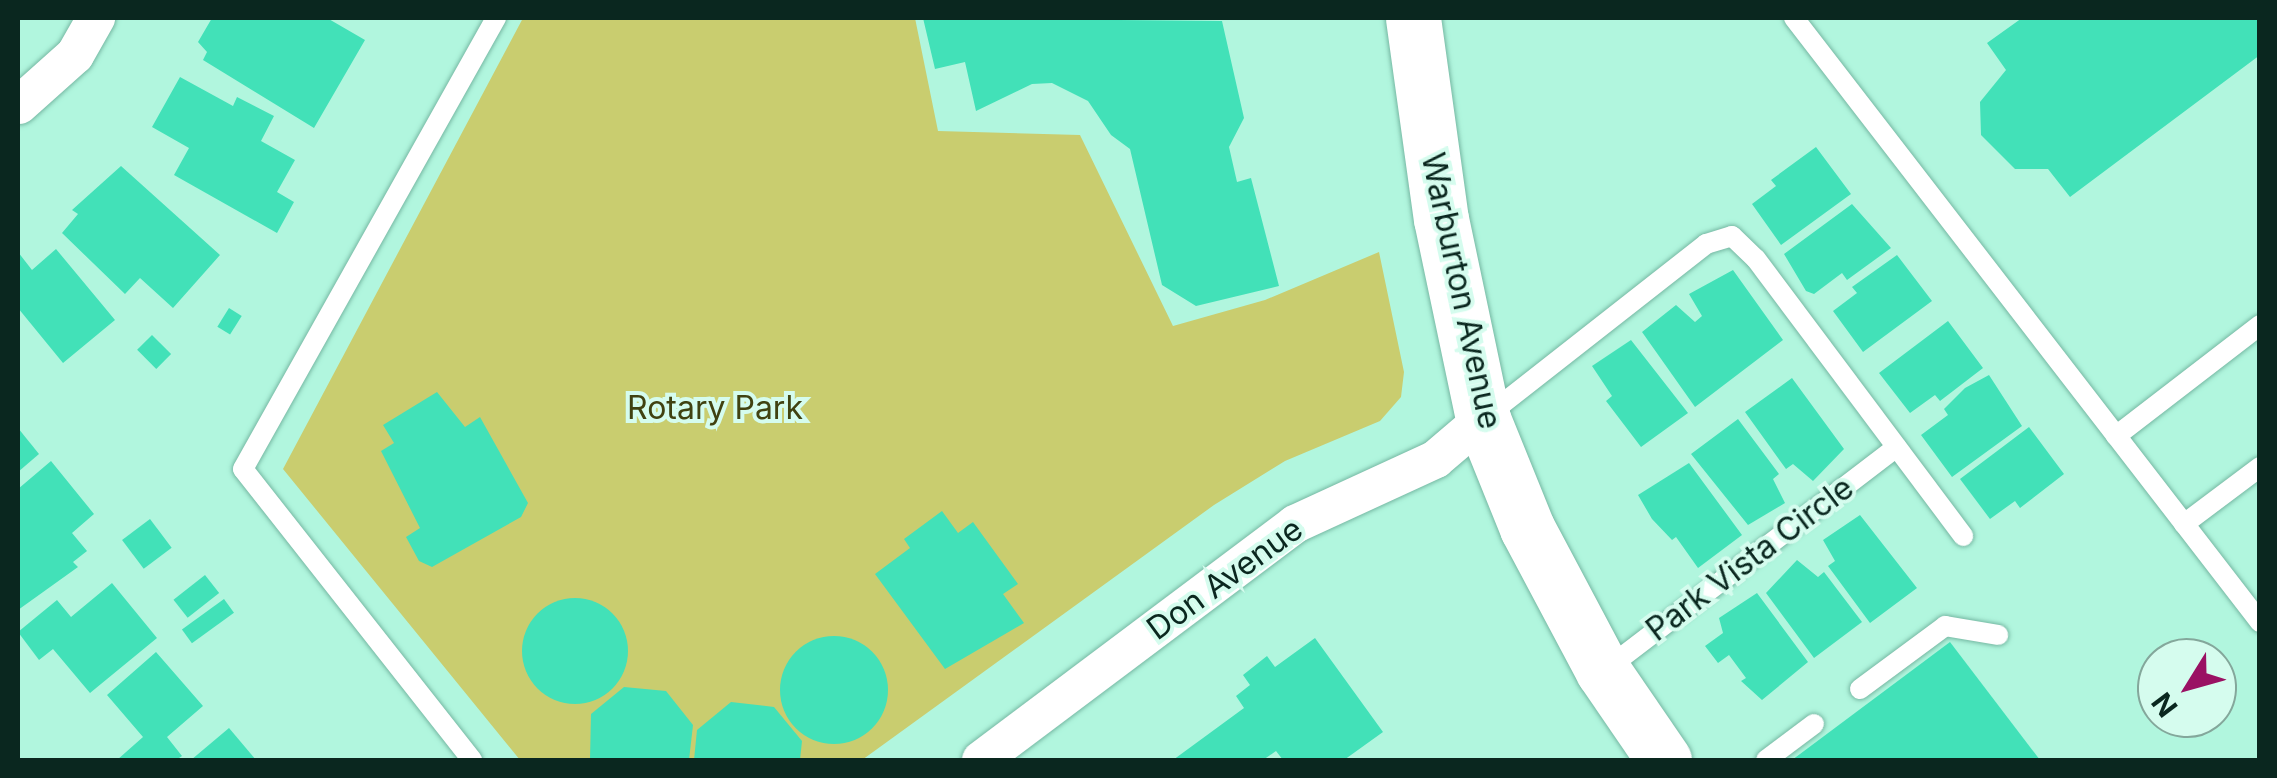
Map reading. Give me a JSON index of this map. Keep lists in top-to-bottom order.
{
  "streets": {
    "street": ["Warburton Avenue", "Don Avenue"],
    "lane": ["Park Vista Circle"]
  },
  "crossings": [
    ["Warburton Avenue", "Park Vista Circle"],
    ["Warburton Avenue", "Don Avenue"]
  ],
  "parks": ["Rotary Park"],
  "north": "bottom left"
}
